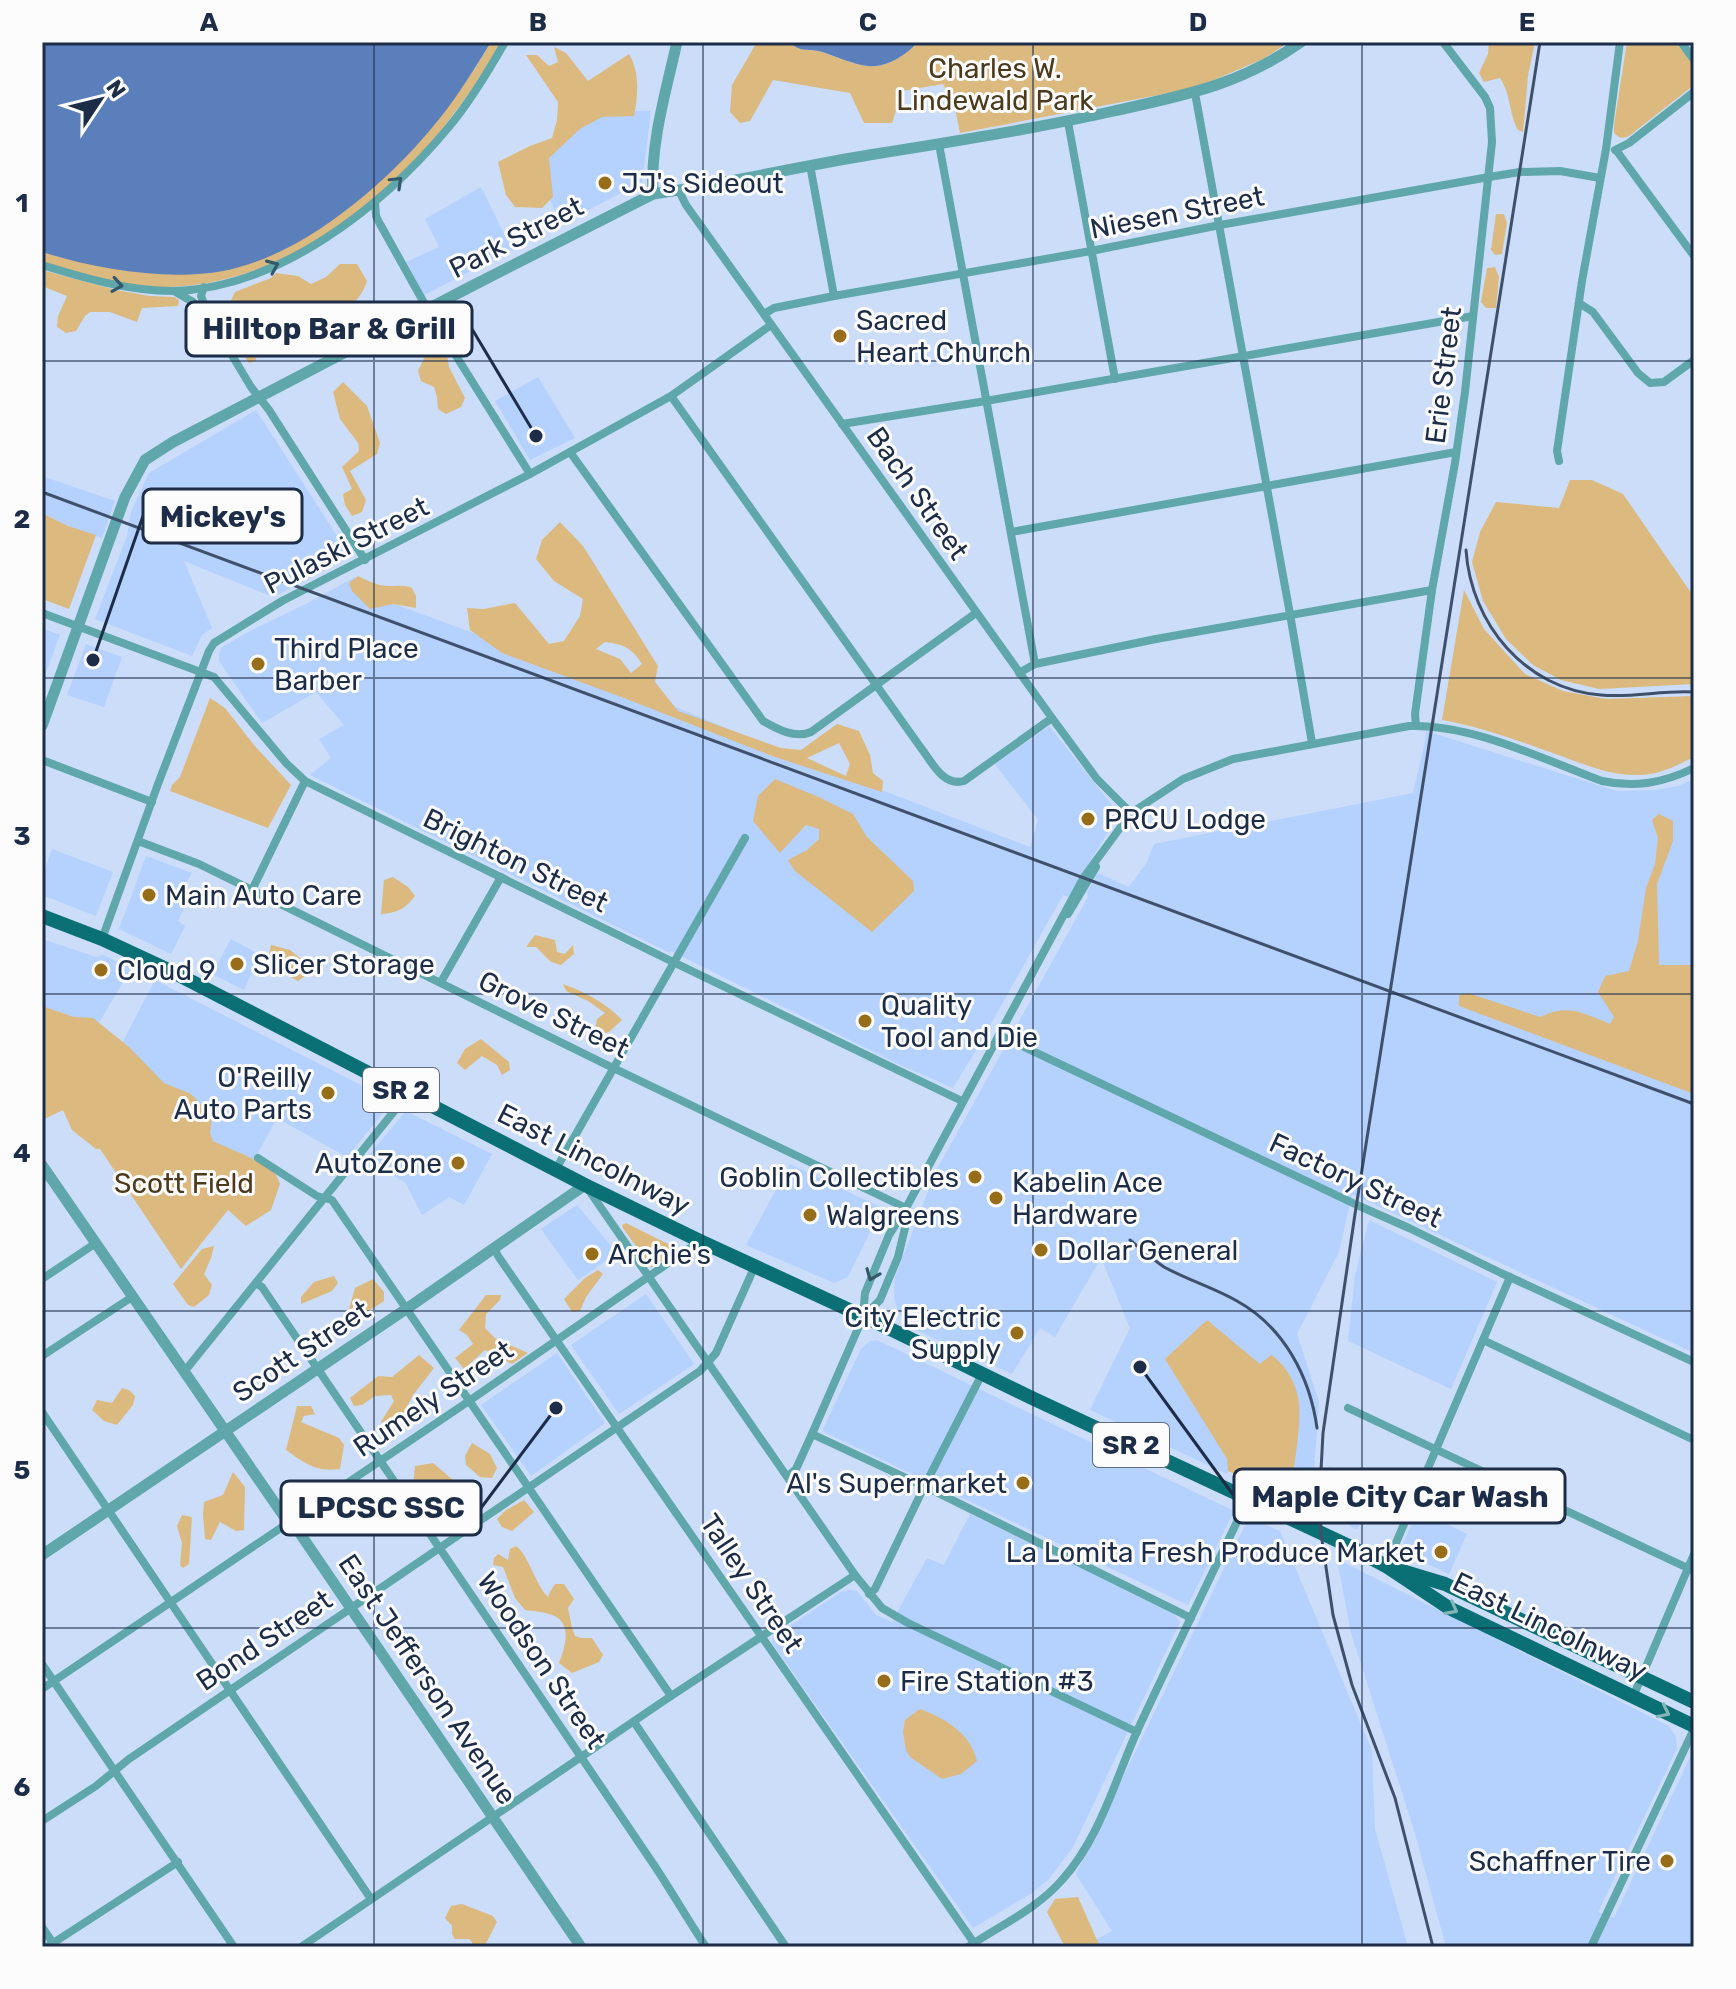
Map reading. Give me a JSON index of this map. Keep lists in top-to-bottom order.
{
  "streets": {
    "main road": ["SR 2", "East Lincolnway"],
    "street": [
      "Niesen Street",
      "Park Street",
      "Erie Street",
      "Bach Street",
      "Pulaski Street",
      "Brighton Street",
      "Grove Street",
      "Factory Street",
      "Scott Street",
      "Rumely Street",
      "Talley Street",
      "Bond Street",
      "Woodson Street",
      "East Jefferson Avenue"
    ]
  },
  "crossings": [
    ["Niesen Street", "Erie Street"],
    ["Niesen Street", "Bach Street"],
    ["Park Street", "Bach Street"],
    ["Park Street", "Brighton Street"],
    ["Bach Street", "Pulaski Street"],
    ["Pulaski Street", "Brighton Street"],
    ["Pulaski Street", "Grove Street"],
    ["Pulaski Street", "East Lincolnway"],
    ["East Lincolnway", "Scott Street"],
    ["East Lincolnway", "Rumely Street"],
    ["East Lincolnway", "Bond Street"],
    ["Scott Street", "Talley Street"],
    ["Scott Street", "Woodson Street"],
    ["Scott Street", "East Jefferson Avenue"],
    ["Rumely Street", "Talley Street"],
    ["Rumely Street", "Woodson Street"],
    ["Rumely Street", "East Jefferson Avenue"],
    ["Talley Street", "Bond Street"],
    ["Bond Street", "Woodson Street"],
    ["Bond Street", "East Jefferson Avenue"]
  ],
  "parks": ["Charles W. Lindewald Park", "Scott Field"],
  "places": [
    "JJ's Sideout",
    "Sacred Heart Church",
    "Hilltop Bar & Grill",
    "Mickey's",
    "Third Place Barber",
    "PRCU Lodge",
    "Main Auto Care",
    "Slicer Storage",
    "Cloud 9",
    "Quality Tool and Die",
    "O'Reilly Auto Parts",
    "AutoZone",
    "Goblin Collectibles",
    "Kabelin Ace Hardware",
    "Walgreens",
    "Dollar General",
    "Archie's",
    "City Electric Supply",
    "Maple City Car Wash",
    "LPCSC SSC",
    "Al's Supermarket",
    "La Lomita Fresh Produce Market",
    "Fire Station #3",
    "Schaffner Tire"
  ],
  "north": "top right",
  "grid": {
    "columns": [
      "A",
      "B",
      "C",
      "D",
      "E"
    ],
    "rows": [
      "1",
      "2",
      "3",
      "4",
      "5",
      "6"
    ]
  }
}
